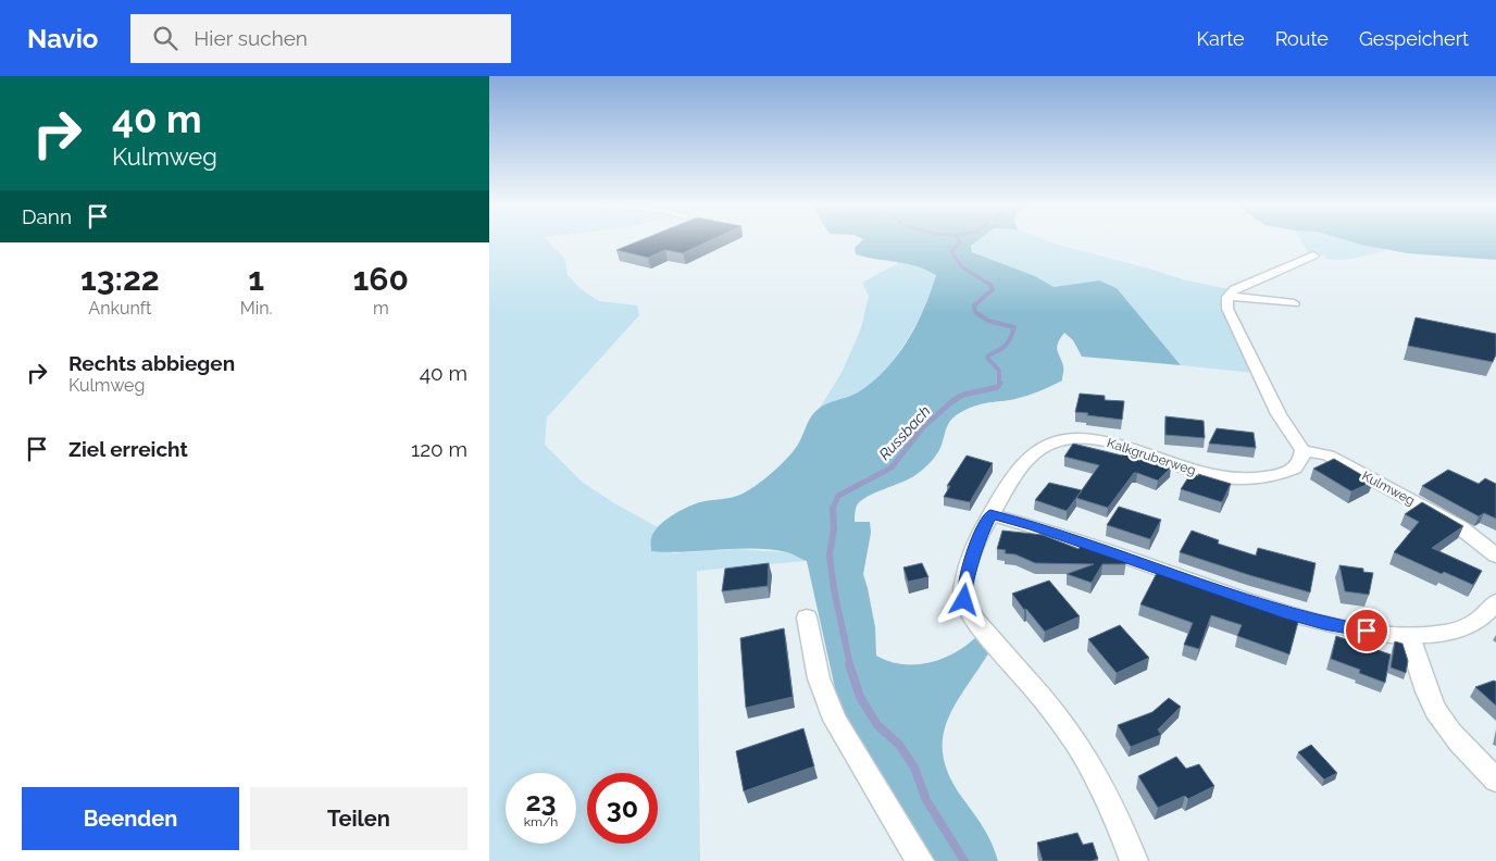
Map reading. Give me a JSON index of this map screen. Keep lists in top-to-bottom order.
{
  "streets": {
    "street": ["Kalkgruberweg", "Kulmweg"]
  },
  "crossings": [
    ["Kalkgruberweg", "Kulmweg"]
  ],
  "water": ["Russbach"],
  "page": {
    "header": "Navio",
    "search": "Hier suchen",
    "nav": ["Karte", "Route", "Gespeichert"],
    "turn": ["40 m", "Kulmweg"],
    "then": "Dann",
    "eta": [
      "13:22",
      "Ankunft",
      "1",
      "Min.",
      "160",
      "m"
    ],
    "list": [
      {
        "name": "Rechts abbiegen",
        "note": "Kulmweg",
        "value": "40 m"
      },
      {
        "name": "Ziel erreicht",
        "value": "120 m"
      }
    ],
    "speed": "23 km/h",
    "limit": "30",
    "buttons": ["Beenden", "Teilen"]
  }
}
